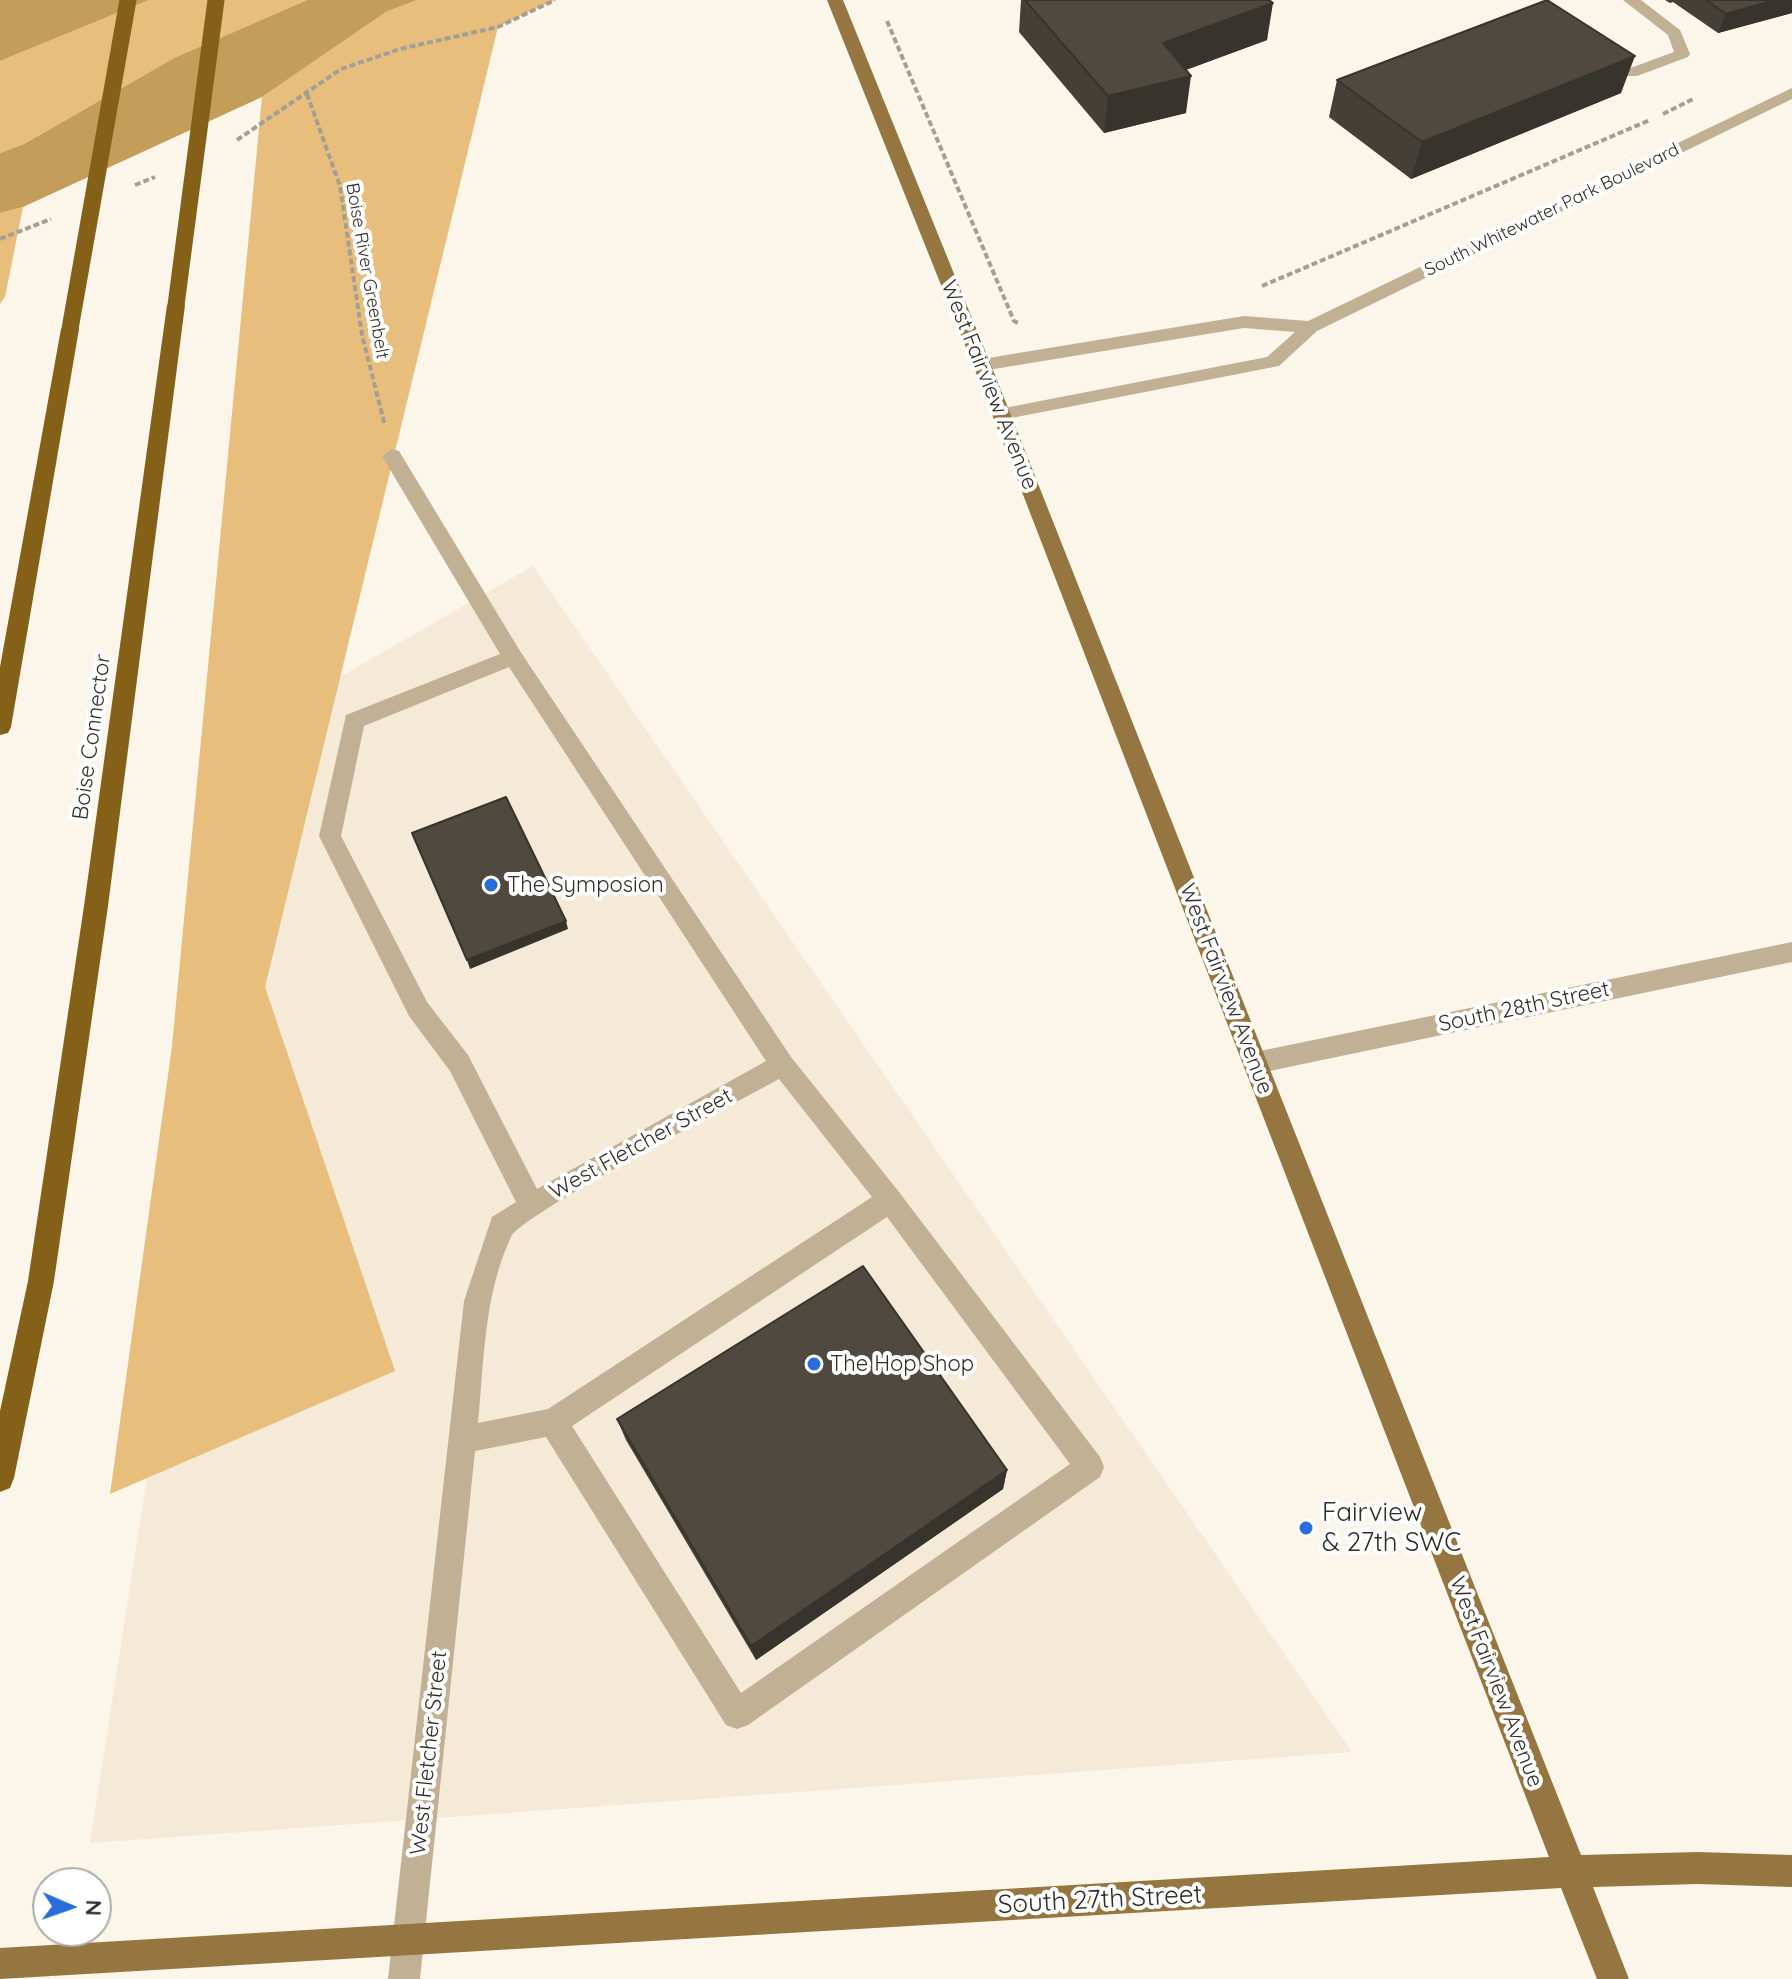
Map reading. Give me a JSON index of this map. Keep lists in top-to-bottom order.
{
  "streets": {
    "highway": ["Boise Connector"],
    "main road": ["West Fairview Avenue", "South 27th Street"],
    "street": ["South Whitewater Park Boulevard", "South 28th Street", "West Fletcher Street"],
    "path": ["Boise River Greenbelt"]
  },
  "crossings": [
    ["South Whitewater Park Boulevard", "West Fairview Avenue"],
    ["West Fairview Avenue", "South 28th Street"],
    ["West Fairview Avenue", "South 27th Street"],
    ["West Fletcher Street", "South 27th Street"]
  ],
  "places": ["The Symposion", "The Hop Shop", "Fairview & 27th SWC"],
  "north": "right"
}
